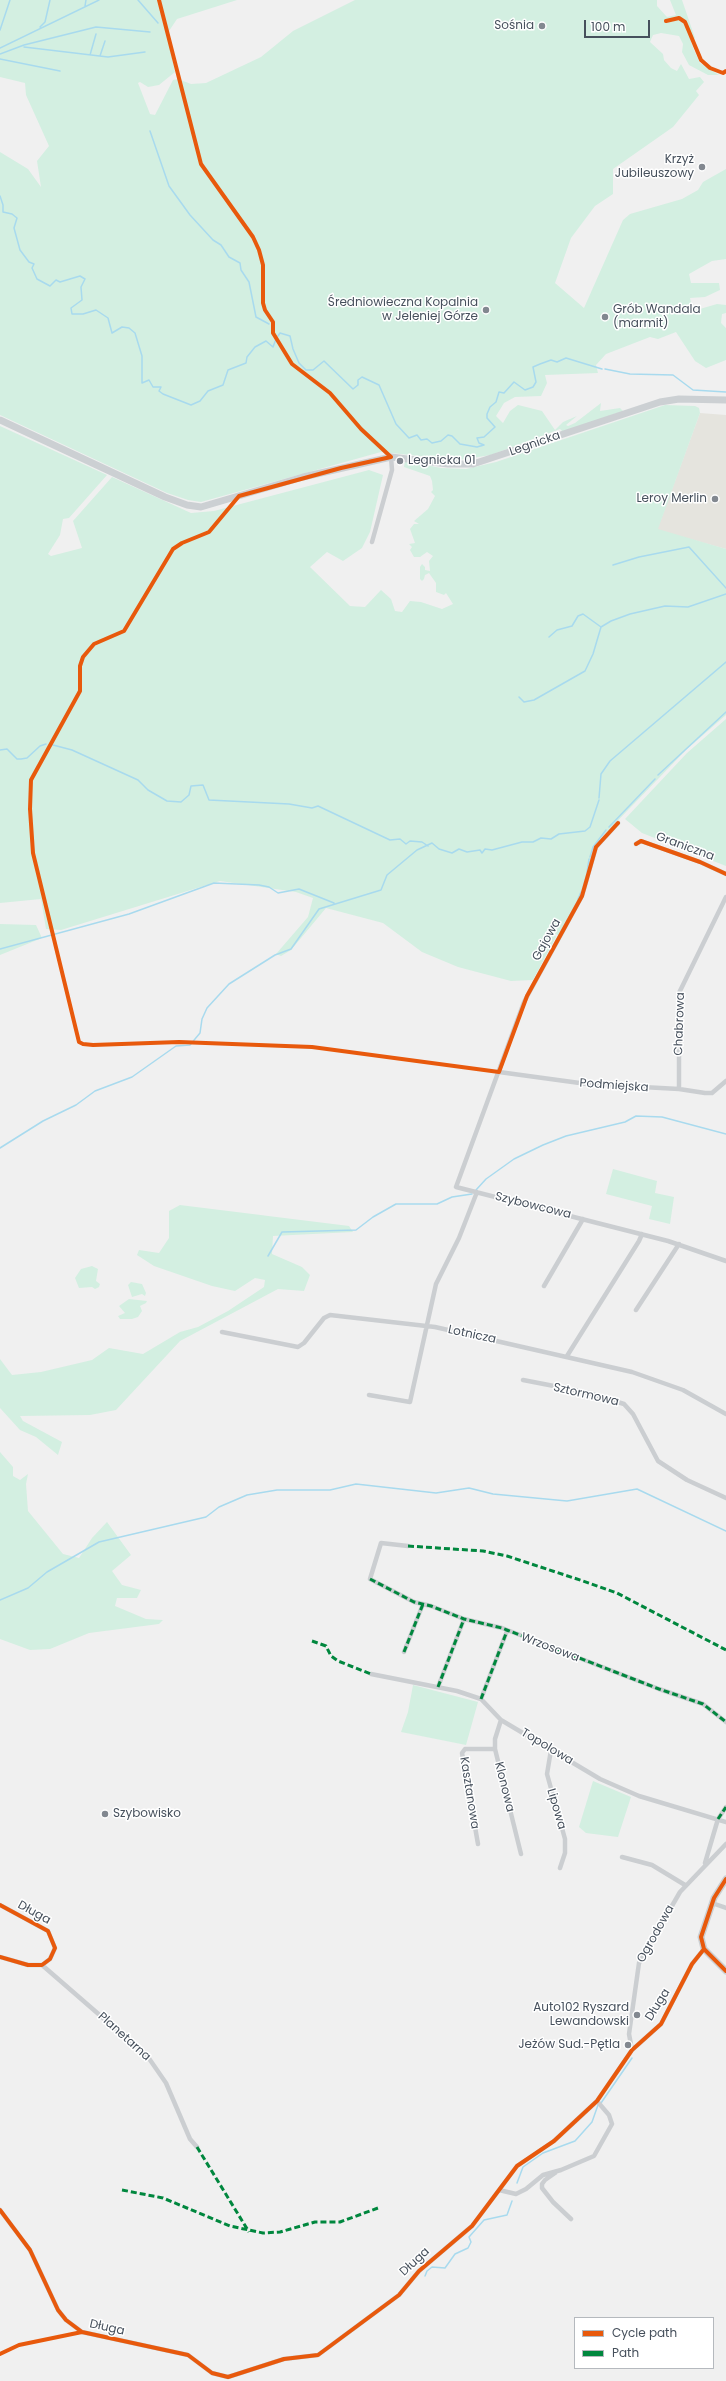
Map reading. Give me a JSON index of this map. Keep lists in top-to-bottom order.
{
  "streets": {
    "main road": ["Legnicka"],
    "street": [
      "Graniczna",
      "Gajowa",
      "Chabrowa",
      "Podmiejska",
      "Szybowcowa",
      "Lotnicza",
      "Sztormowa",
      "Wrzosowa",
      "Topolowa",
      "Klonowa",
      "Kasztanowa",
      "Lipowa",
      "Długa",
      "Ogrodowa",
      "Planetarna"
    ]
  },
  "crossings": [
    ["Gajowa", "Podmiejska"],
    ["Gajowa", "Szybowcowa"],
    ["Chabrowa", "Podmiejska"],
    ["Podmiejska", "Szybowcowa"],
    ["Topolowa", "Klonowa"],
    ["Topolowa", "Lipowa"],
    ["Klonowa", "Kasztanowa"],
    ["Długa", "Ogrodowa"],
    ["Długa", "Planetarna"]
  ],
  "places": [
    "Sośnia",
    "Krzyż Jubileuszowy",
    "Średniowieczna Kopalnia w Jeleniej Górze",
    "Grób Wandala (marmit)",
    "Legnicka 01",
    "Leroy Merlin",
    "Szybowisko",
    "Auto102 Ryszard Lewandowski",
    "Jeżów Sud.-Pętla"
  ],
  "legend": ["Cycle path", "Path"],
  "scale_bar": "100 m"
}
